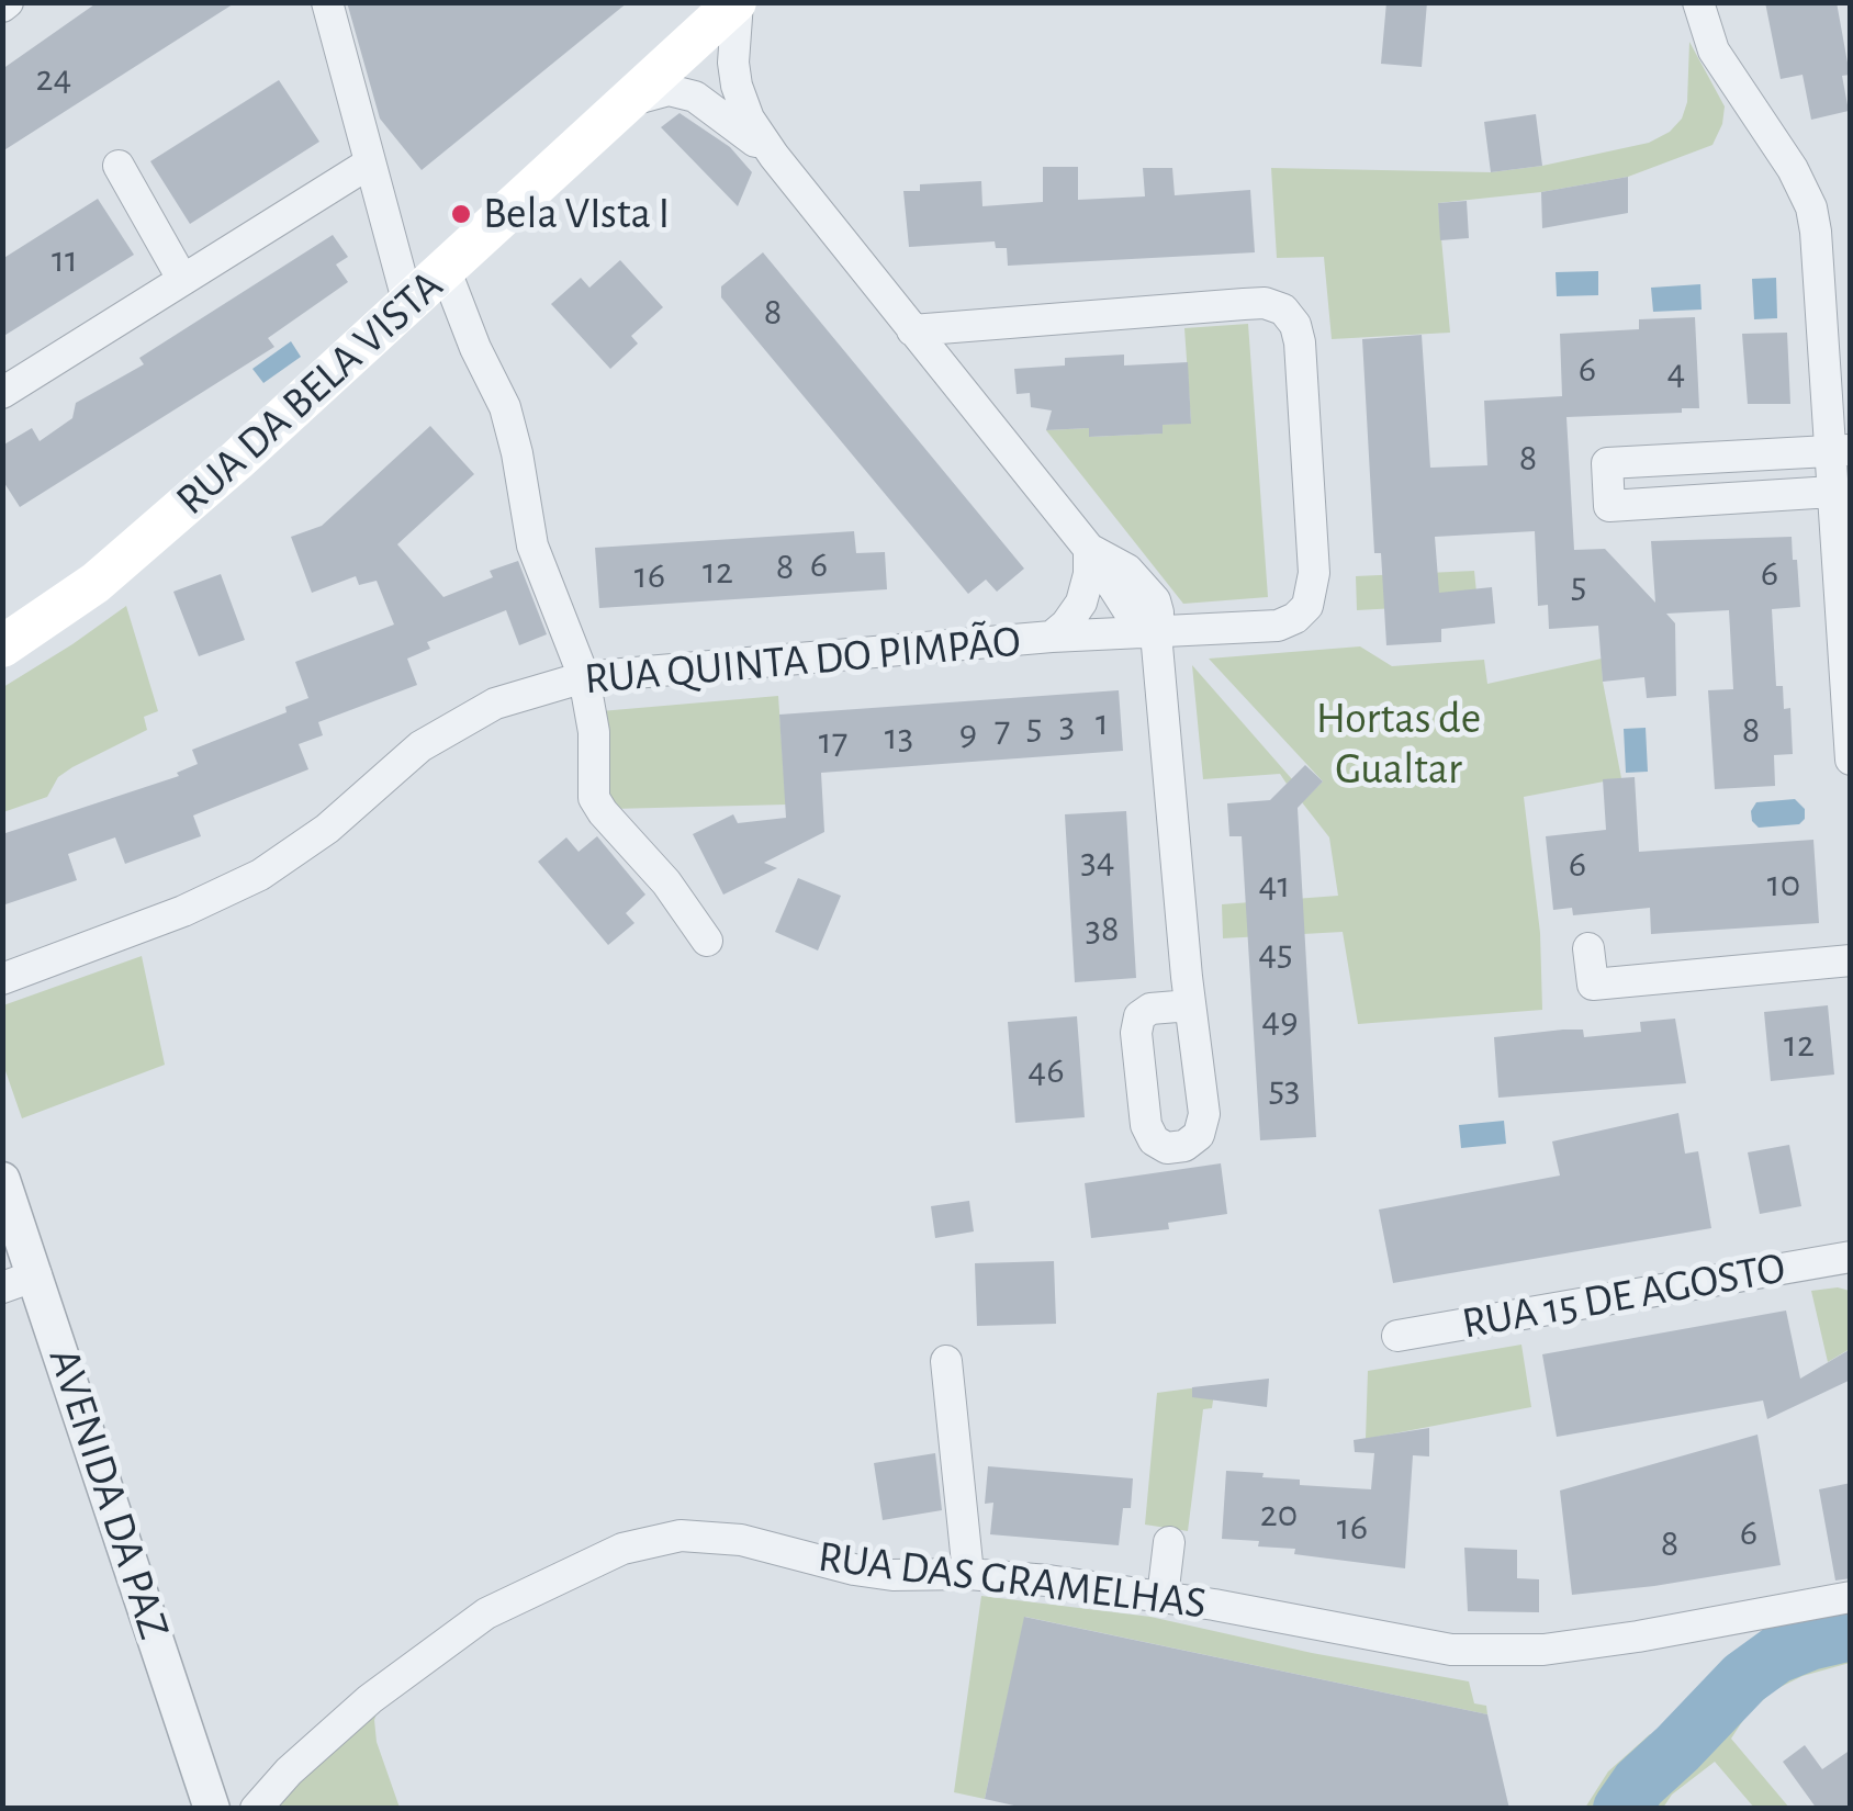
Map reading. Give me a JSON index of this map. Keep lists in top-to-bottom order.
{
  "streets": {
    "main road": ["RUA DA BELA VISTA"],
    "street": [
      "RUA QUINTA DO PIMPÃO",
      "RUA 15 DE AGOSTO",
      "AVENIDA DA PAZ",
      "RUA DAS GRAMELHAS"
    ]
  },
  "parks": ["Hortas de Gualtar"],
  "places": ["Bela VIsta I"],
  "house_numbers": [
    "24",
    "11",
    "8",
    "6",
    "4",
    "8",
    "6",
    "8",
    "12",
    "6",
    "16",
    "5",
    "1",
    "3",
    "5",
    "7",
    "8",
    "9",
    "13",
    "17",
    "34",
    "6",
    "10",
    "41",
    "38",
    "45",
    "49",
    "12",
    "46",
    "53",
    "20",
    "16",
    "6",
    "8"
  ]
}
